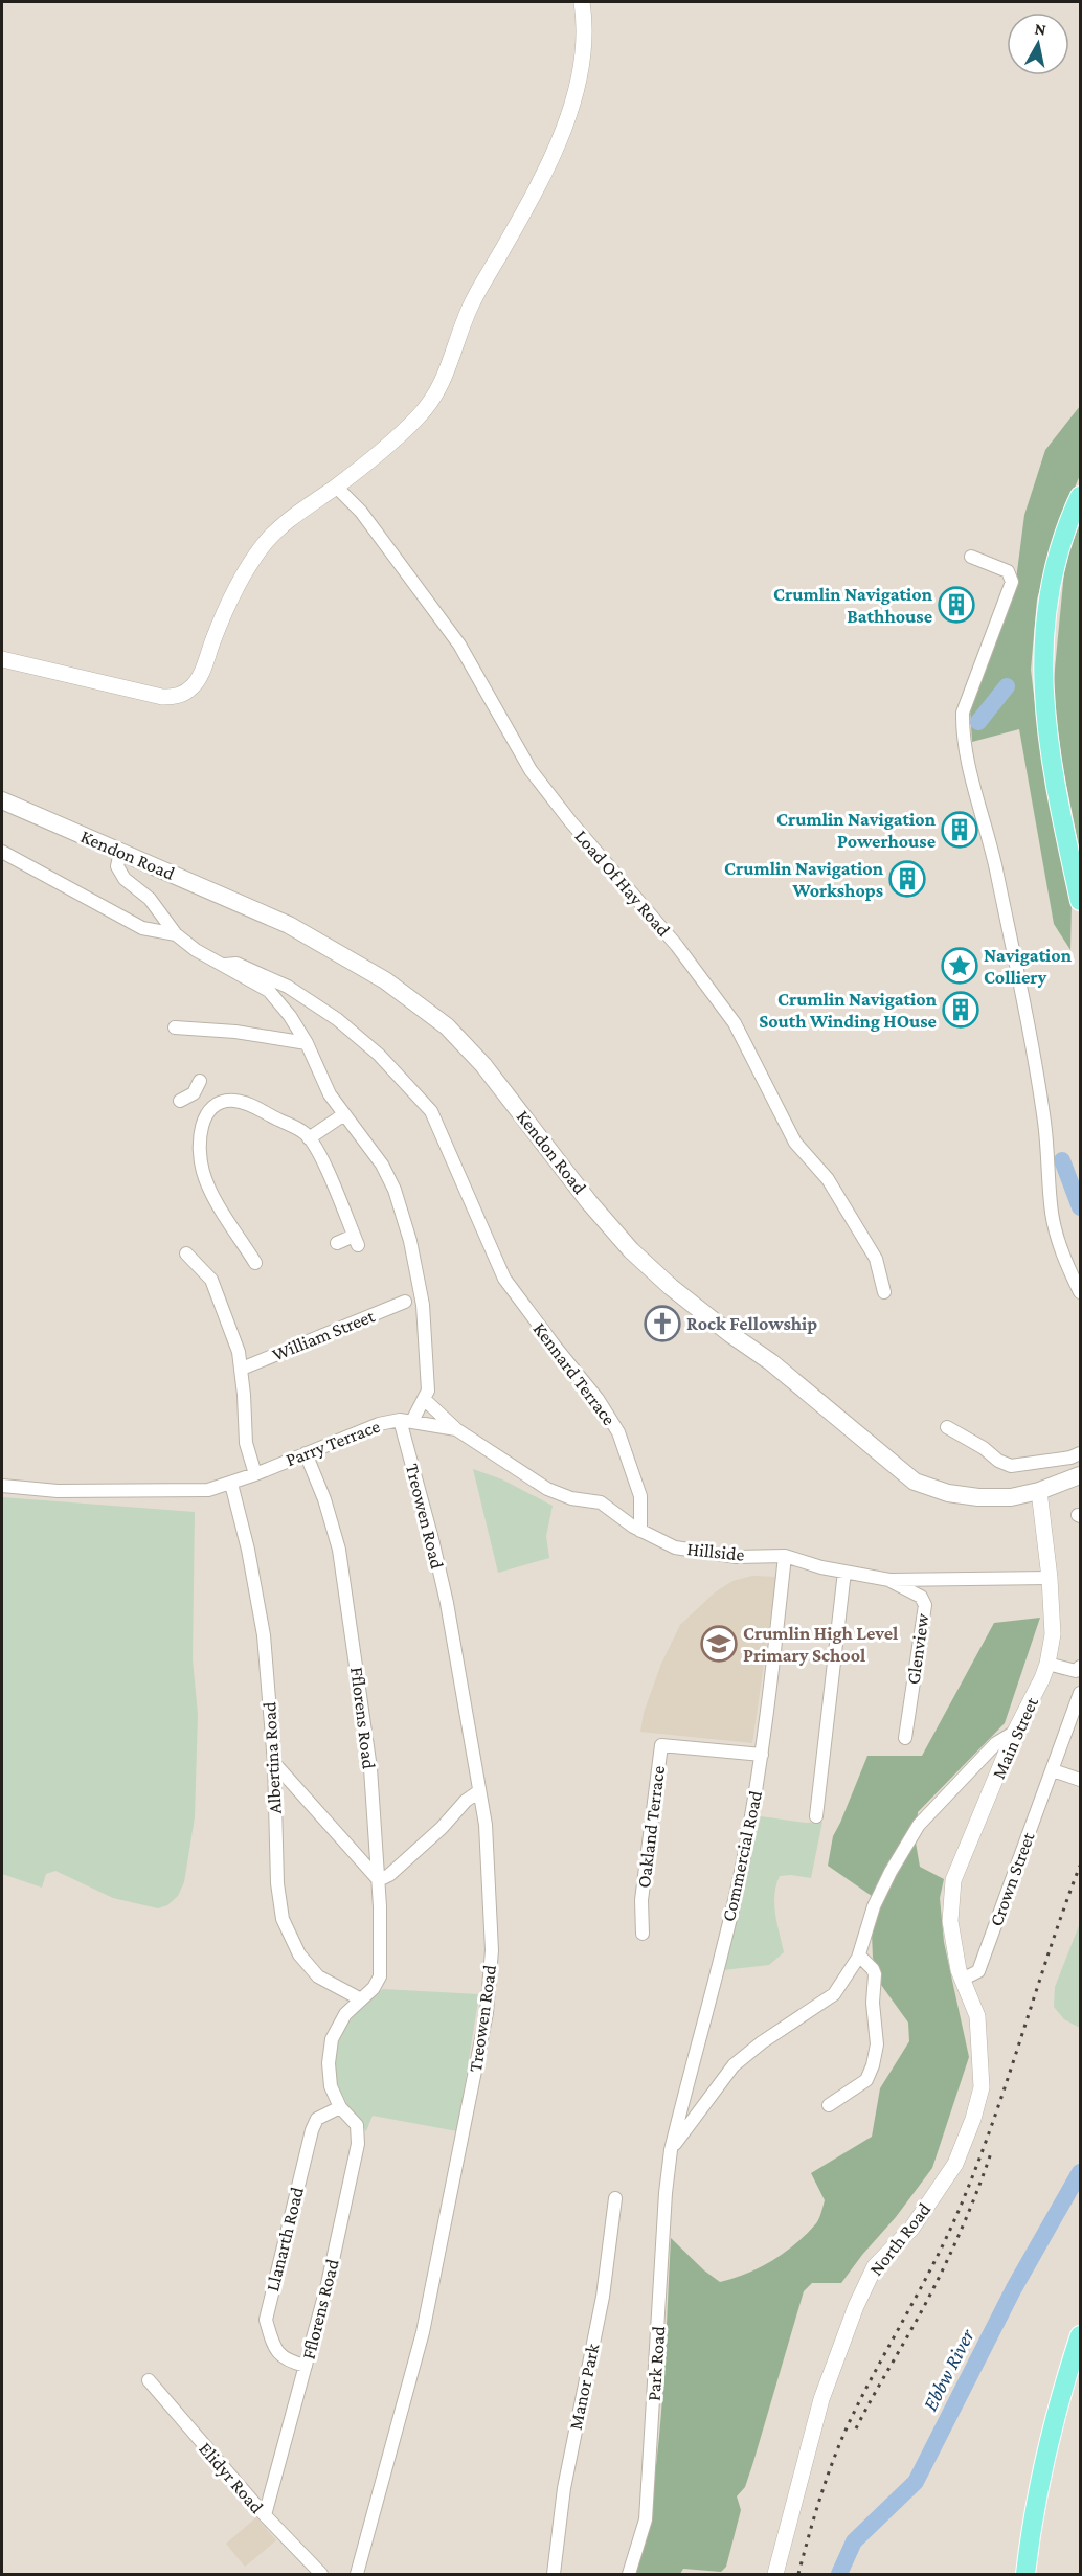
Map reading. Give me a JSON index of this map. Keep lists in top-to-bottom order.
{
  "streets": {
    "main road": ["Kendon Road"],
    "street": [
      "Load Of Hay Road",
      "William Street",
      "Kennard Terrace",
      "Parry Terrace",
      "Treowen Road",
      "Hillside",
      "Glenview",
      "Fflorens Road",
      "Main Street",
      "Albertina Road",
      "Oakland Terrace",
      "Commercial Road",
      "Crown Street",
      "Llanarth Road",
      "North Road",
      "Park Road",
      "Manor Park",
      "Elidyr Road"
    ]
  },
  "crossings": [
    ["Kendon Road", "Main Street"],
    ["Kennard Terrace", "Hillside"],
    ["Parry Terrace", "Treowen Road"],
    ["Parry Terrace", "Hillside"],
    ["Parry Terrace", "Fflorens Road"],
    ["Parry Terrace", "Albertina Road"],
    ["Treowen Road", "Hillside"],
    ["Hillside", "Glenview"],
    ["Hillside", "Main Street"],
    ["Hillside", "Commercial Road"],
    ["Fflorens Road", "Albertina Road"],
    ["Fflorens Road", "Llanarth Road"],
    ["Fflorens Road", "Elidyr Road"],
    ["Main Street", "Crown Street"],
    ["Main Street", "North Road"],
    ["Oakland Terrace", "Commercial Road"],
    ["Commercial Road", "Park Road"],
    ["Crown Street", "North Road"]
  ],
  "water": ["Ebbw River"],
  "places": {
    "building": [
      "Crumlin Navigation Bathhouse",
      "Crumlin Navigation Powerhouse",
      "Crumlin Navigation Workshops",
      "Crumlin Navigation South Winding HOuse"
    ],
    "place": ["Navigation Colliery"],
    "church": ["Rock Fellowship"],
    "school or university": ["Crumlin High Level Primary School"]
  },
  "north": "top"
}
